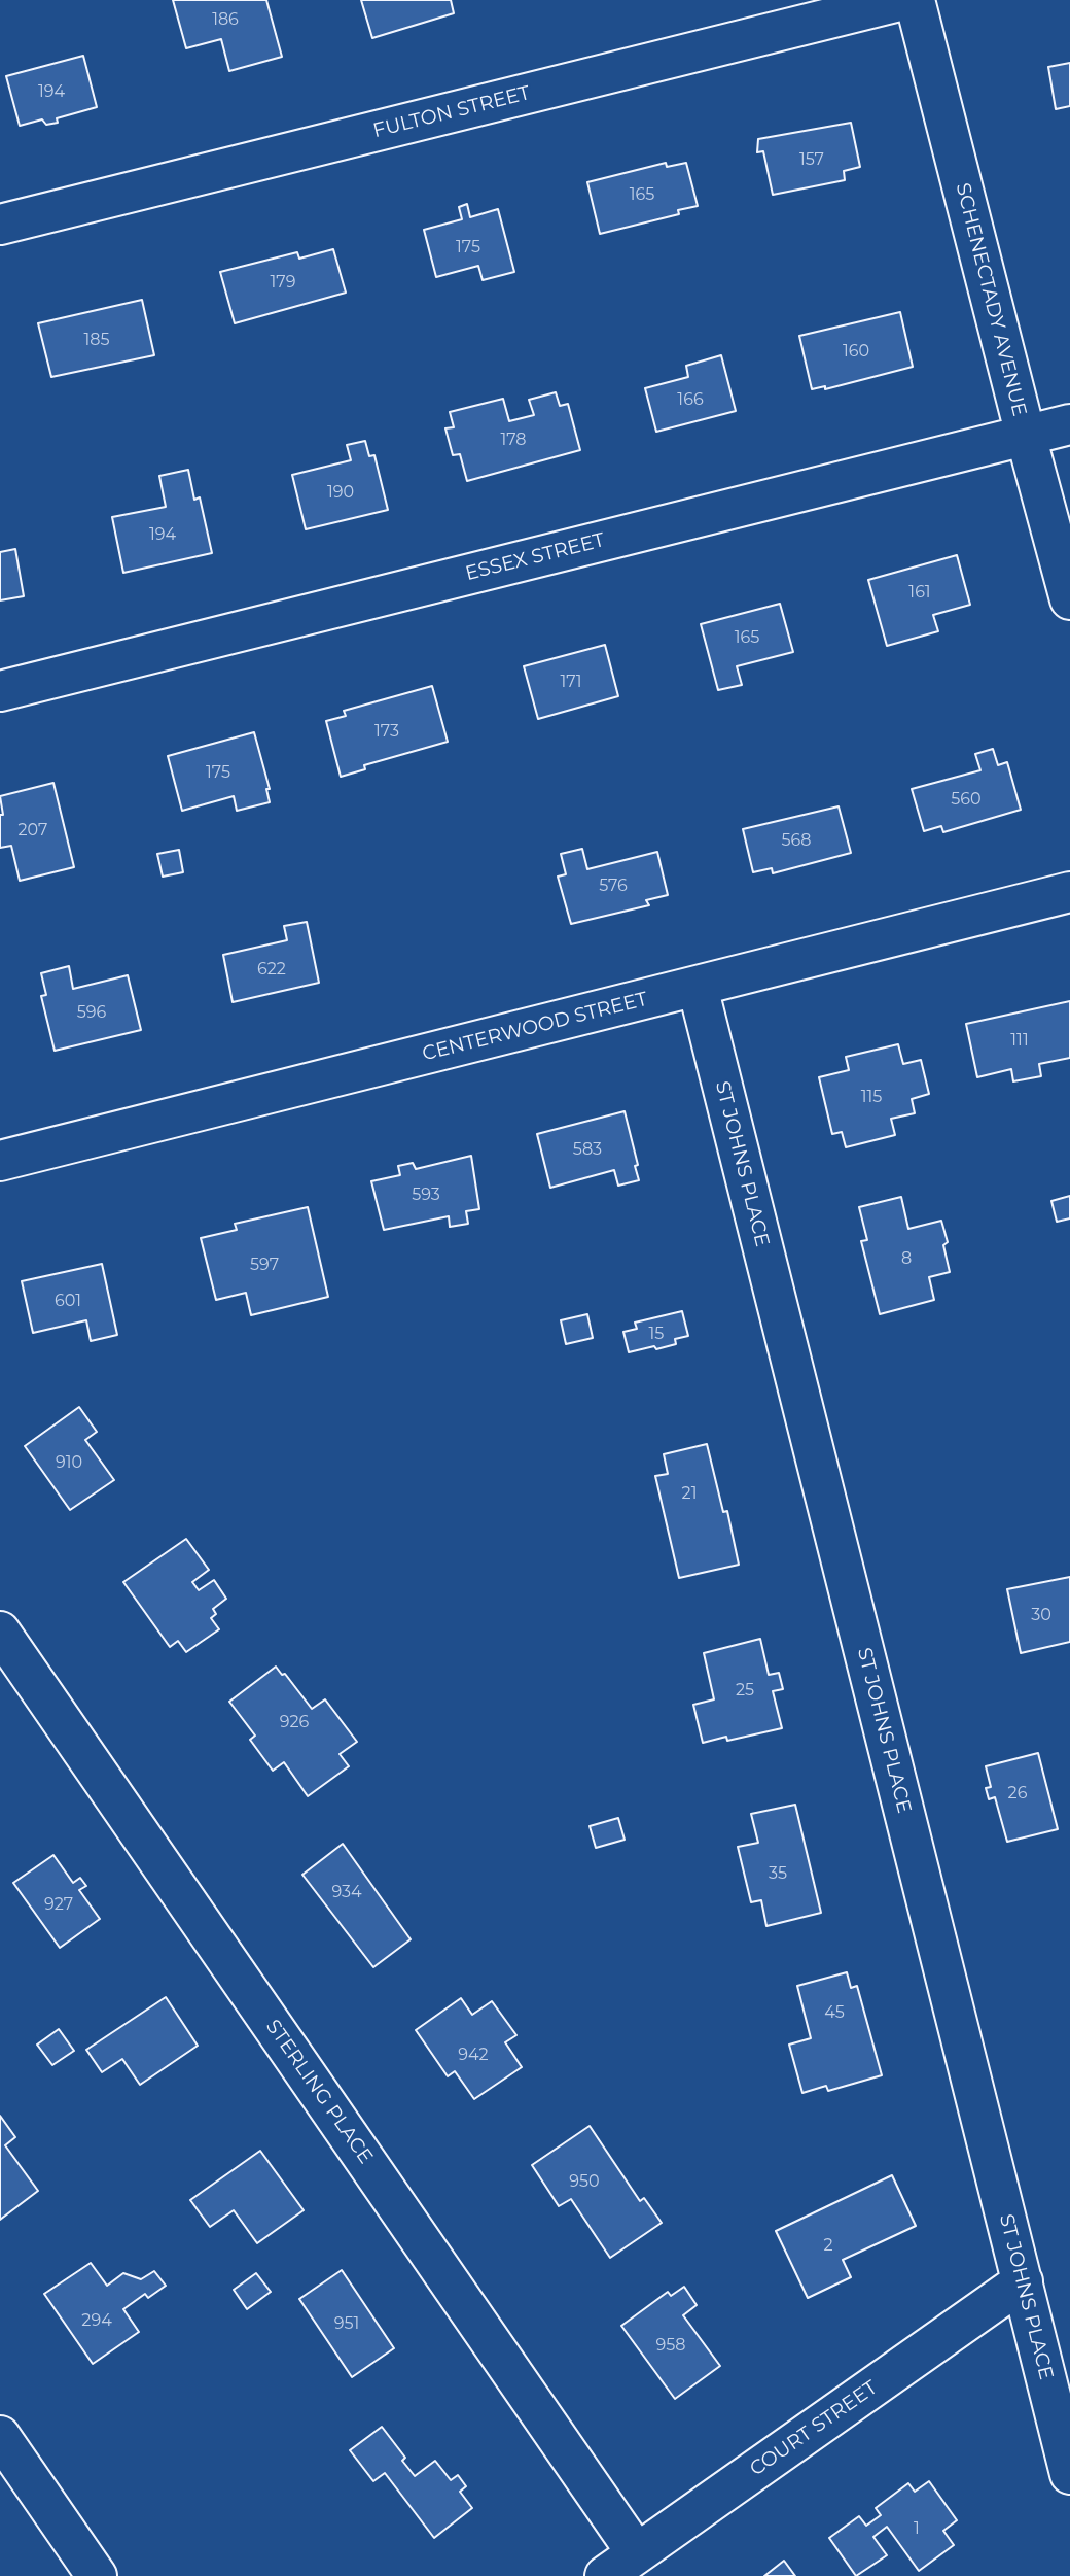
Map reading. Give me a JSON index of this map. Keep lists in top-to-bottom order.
{
  "streets": {
    "street": [
      "FULTON STREET",
      "SCHENECTADY AVENUE",
      "ESSEX STREET",
      "CENTERWOOD STREET",
      "ST JOHNS PLACE",
      "STERLING PLACE",
      "COURT STREET"
    ]
  },
  "crossings": [
    ["SCHENECTADY AVENUE", "ESSEX STREET"],
    ["CENTERWOOD STREET", "ST JOHNS PLACE"],
    ["ST JOHNS PLACE", "COURT STREET"],
    ["STERLING PLACE", "COURT STREET"]
  ],
  "house_numbers": [
    "186",
    "194",
    "157",
    "165",
    "175",
    "179",
    "185",
    "160",
    "166",
    "178",
    "190",
    "194",
    "161",
    "165",
    "171",
    "173",
    "175",
    "560",
    "207",
    "568",
    "576",
    "622",
    "596",
    "111",
    "115",
    "583",
    "593",
    "8",
    "597",
    "601",
    "15",
    "910",
    "21",
    "30",
    "25",
    "926",
    "26",
    "35",
    "934",
    "927",
    "45",
    "942",
    "950",
    "2",
    "294",
    "951",
    "958",
    "1"
  ]
}
